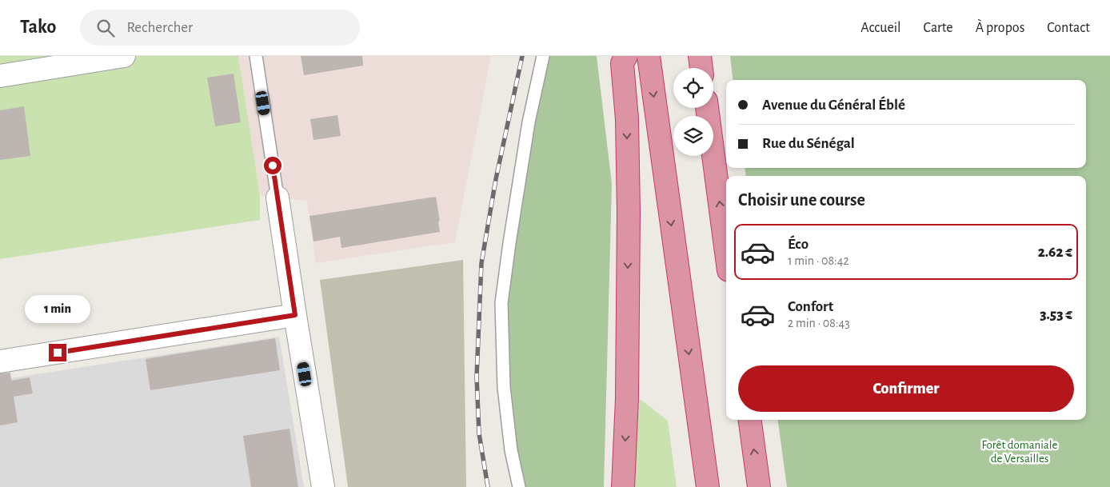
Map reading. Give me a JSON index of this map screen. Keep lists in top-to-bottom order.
{
  "parks": ["Forêt domaniale de Versailles"],
  "page": {
    "header": "Tako",
    "search": "Rechercher",
    "nav": [
      "Accueil",
      "Carte",
      "À propos",
      "Contact"
    ],
    "banner": ["Avenue du Général Éblé", "Rue du Sénégal"],
    "heading": "Choisir une course",
    "list": [
      {
        "name": "Éco",
        "note": "1 min · 08:42",
        "value": "2.62 €"
      },
      {
        "name": "Confort",
        "note": "2 min · 08:43",
        "value": "3.53 €"
      }
    ],
    "bubble": "1 min",
    "buttons": "Confirmer"
  }
}
